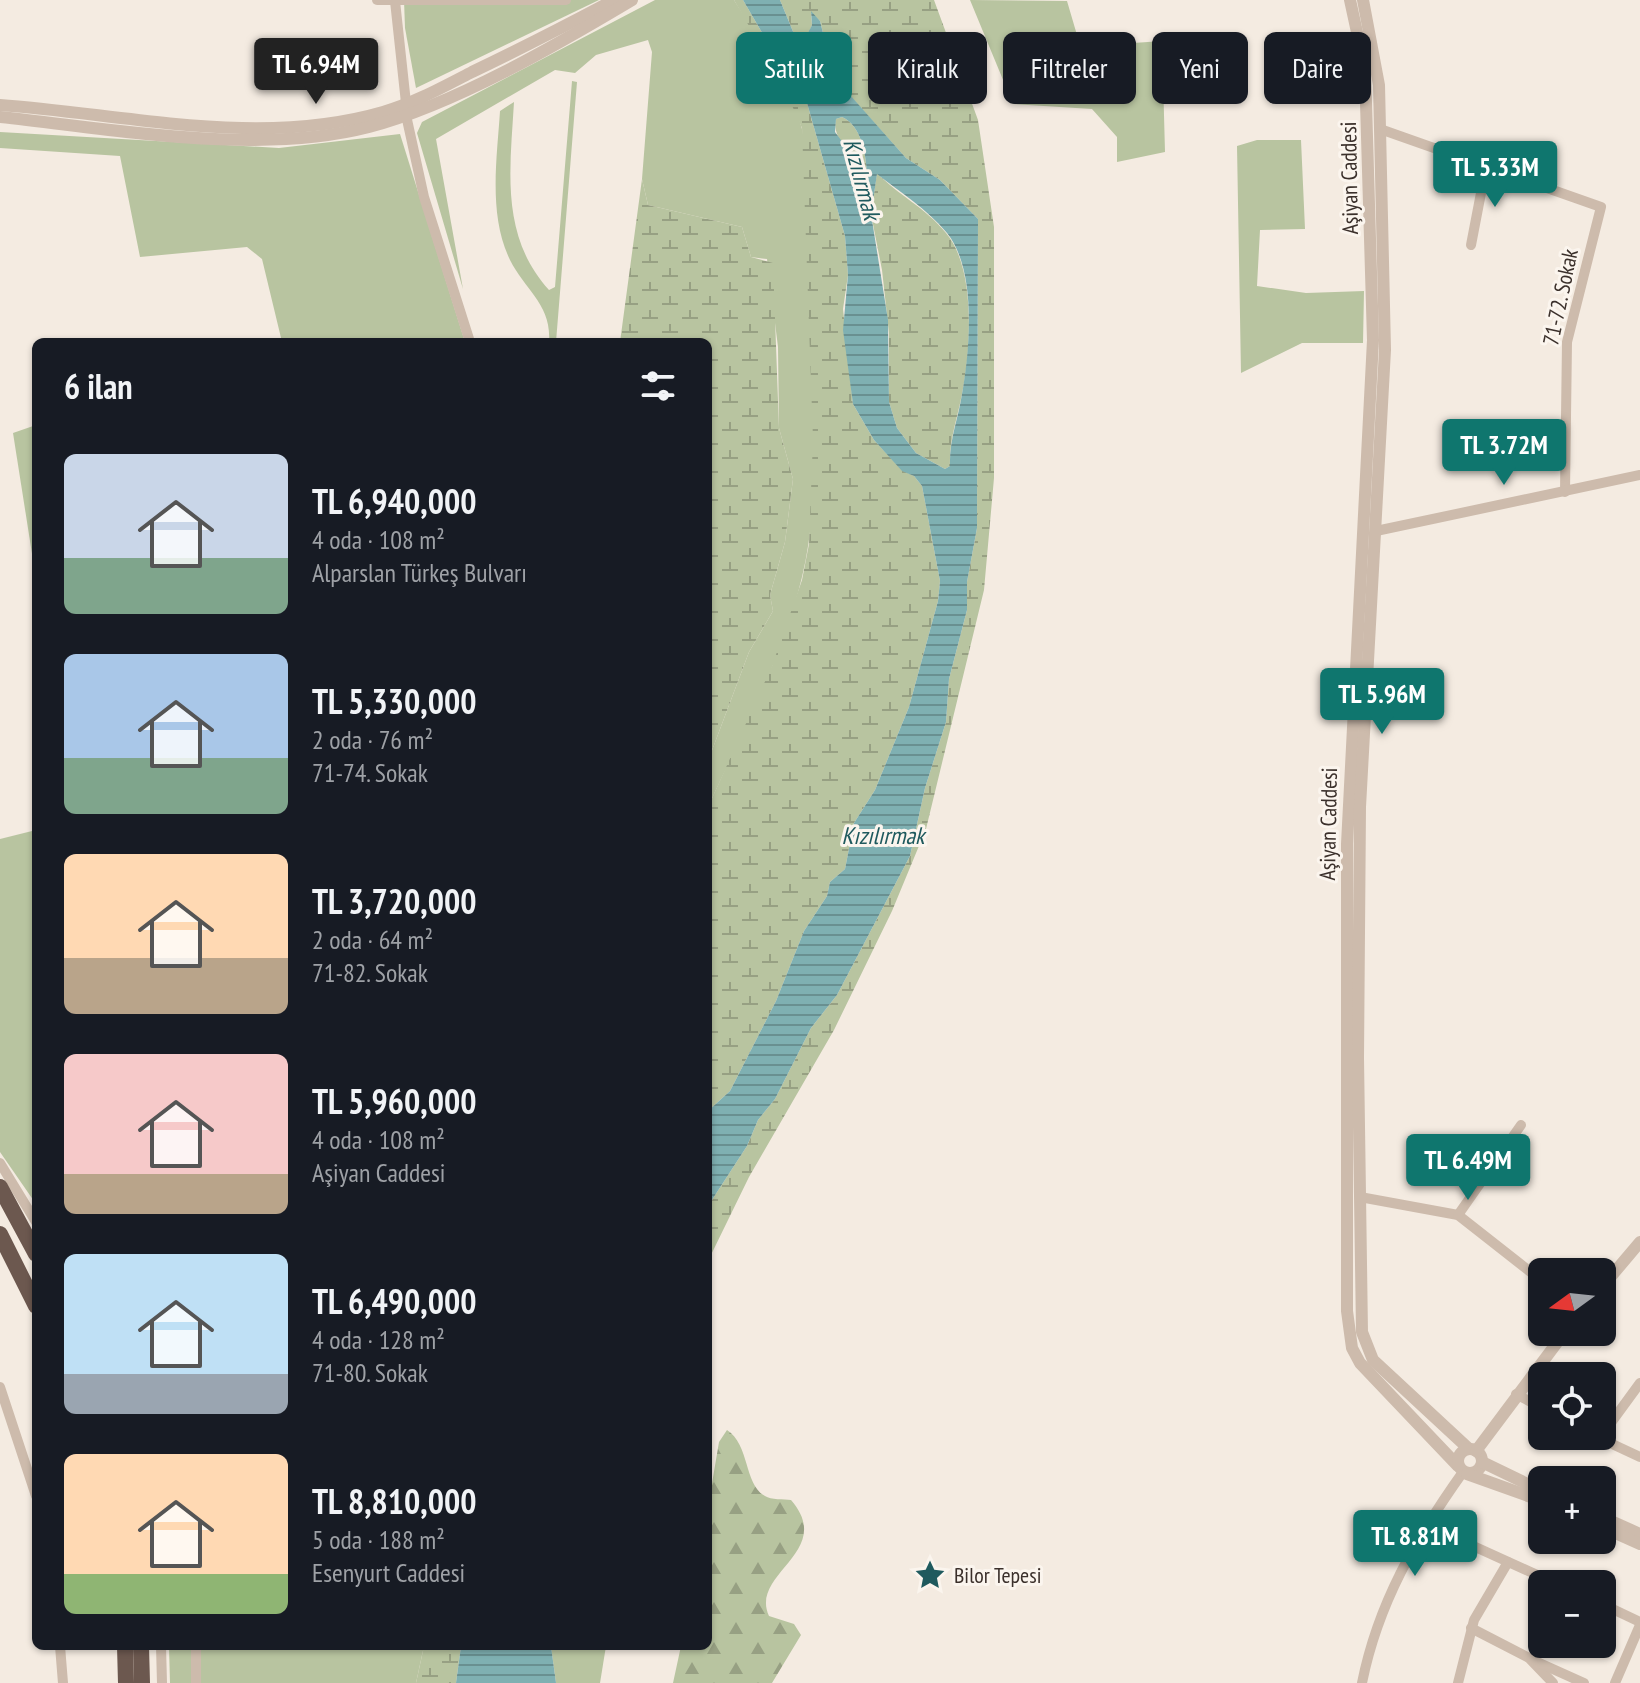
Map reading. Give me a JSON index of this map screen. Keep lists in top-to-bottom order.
{
  "streets": {
    "street": ["Aşiyan Caddesi", "71-72. Sokak"]
  },
  "water": ["Kızılırmak"],
  "places": {
    "place": ["Bilor Tepesi"]
  },
  "north": "left",
  "page": {
    "chip": [
      "Satılık",
      "Kiralık",
      "Filtreler",
      "Yeni",
      "Daire"
    ],
    "price": [
      "TL 6.94M",
      "TL 5.33M",
      "TL 3.72M",
      "TL 5.96M",
      "TL 6.49M",
      "TL 8.81M"
    ],
    "heading": "6 ilan",
    "list": [
      {
        "name": "TL 6,940,000",
        "note": "4 oda · 108 m² · Alparslan Türkeş Bulvarı"
      },
      {
        "name": "TL 5,330,000",
        "note": "2 oda · 76 m² · 71-74. Sokak"
      },
      {
        "name": "TL 3,720,000",
        "note": "2 oda · 64 m² · 71-82. Sokak"
      },
      {
        "name": "TL 5,960,000",
        "note": "4 oda · 108 m² · Aşiyan Caddesi"
      },
      {
        "name": "TL 6,490,000",
        "note": "4 oda · 128 m² · 71-80. Sokak"
      },
      {
        "name": "TL 8,810,000",
        "note": "5 oda · 188 m² · Esenyurt Caddesi"
      }
    ],
    "map_buttons": ["+", "−"]
  }
}
